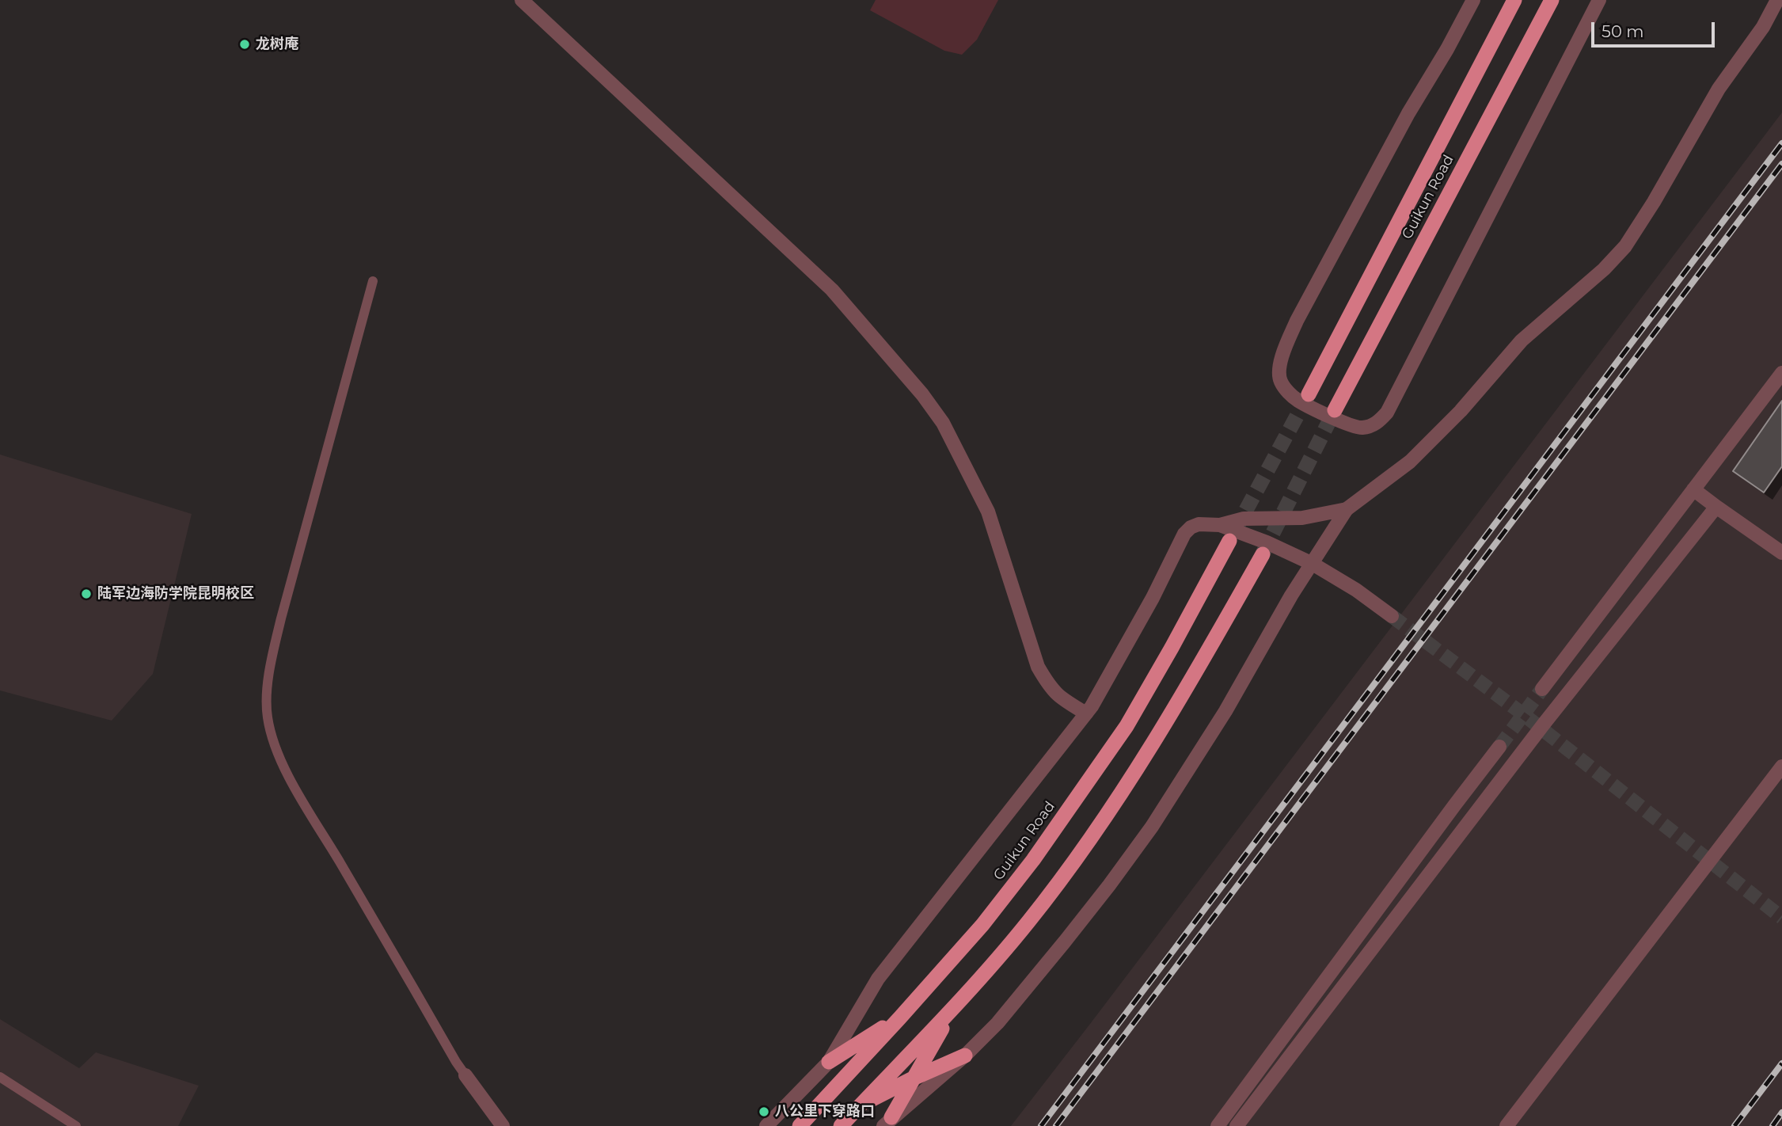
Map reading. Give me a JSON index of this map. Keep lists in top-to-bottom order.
{
  "streets": {
    "highway": ["Guikun Road"]
  },
  "places": ["龙树庵", "陆军边海防学院昆明校区", "八公里下穿路口"],
  "scale_bar": "50 m"
}
